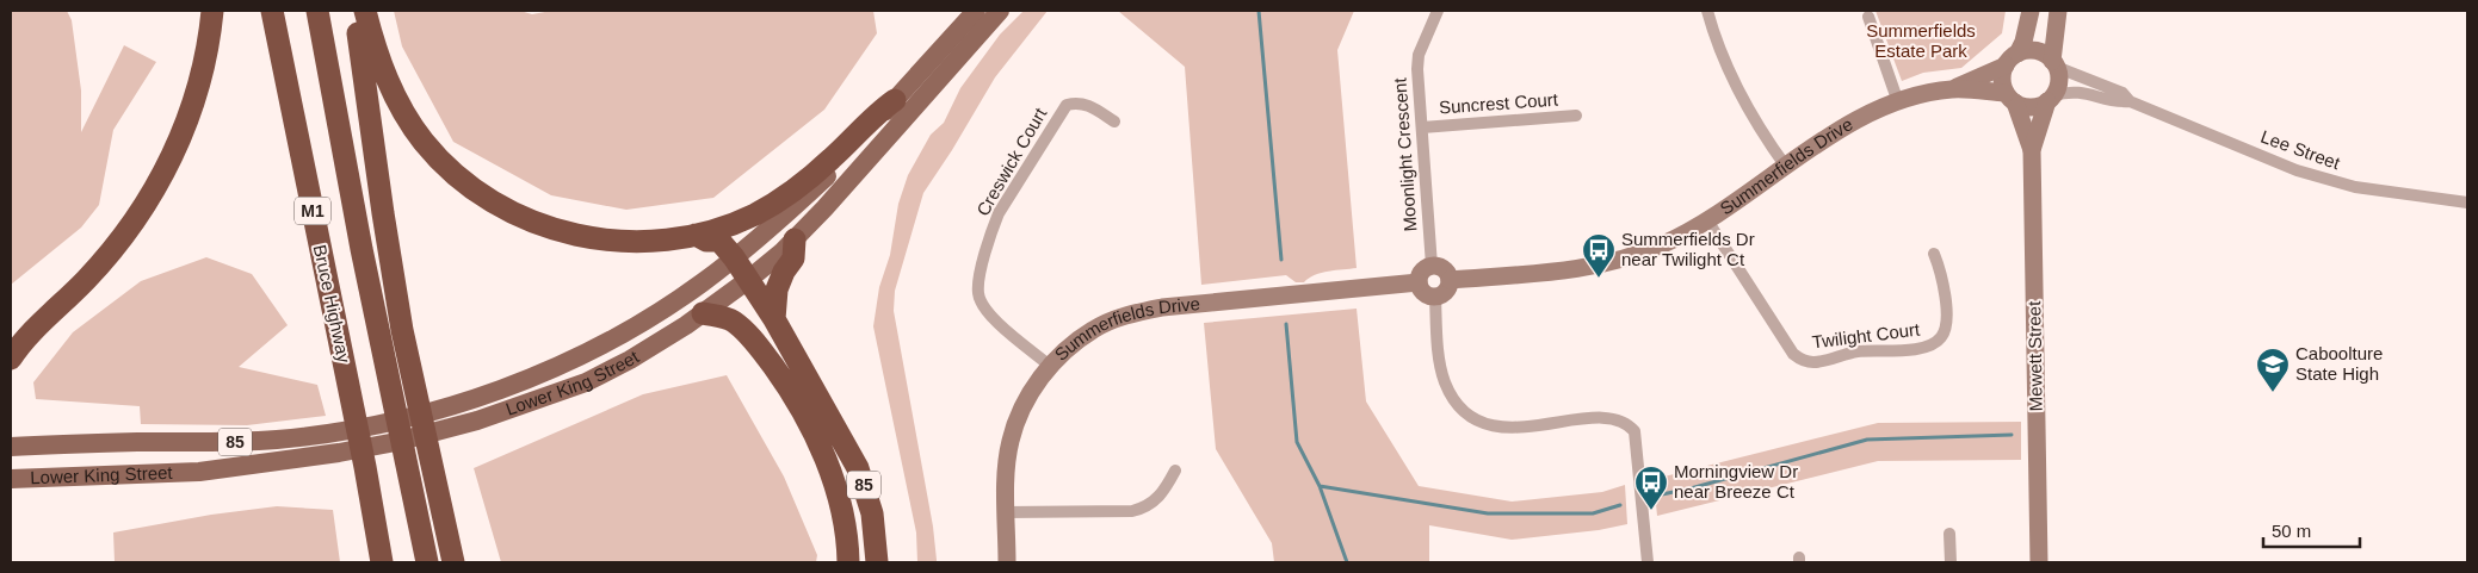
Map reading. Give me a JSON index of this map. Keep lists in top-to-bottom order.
{
  "streets": {
    "highway": ["M1", "Bruce Highway", "85"],
    "main road": ["Lower King Street"],
    "street": [
      "Suncrest Court",
      "Lee Street",
      "Moonlight Crescent",
      "Creswick Court",
      "Summerfields Drive",
      "Twilight Court",
      "Mewett Street"
    ]
  },
  "crossings": [
    ["Suncrest Court", "Moonlight Crescent"],
    ["Lee Street", "Summerfields Drive"],
    ["Lee Street", "Mewett Street"],
    ["Moonlight Crescent", "Summerfields Drive"],
    ["Creswick Court", "Summerfields Drive"],
    ["Summerfields Drive", "Twilight Court"],
    ["Summerfields Drive", "Mewett Street"],
    ["Lower King Street", "85"]
  ],
  "parks": ["Summerfields Estate Park"],
  "places": {
    "bus stop": ["Summerfields Dr near Twilight Ct", "Morningview Dr near Breeze Ct"],
    "school or university": ["Caboolture State High"]
  },
  "scale_bar": "50 m"
}
